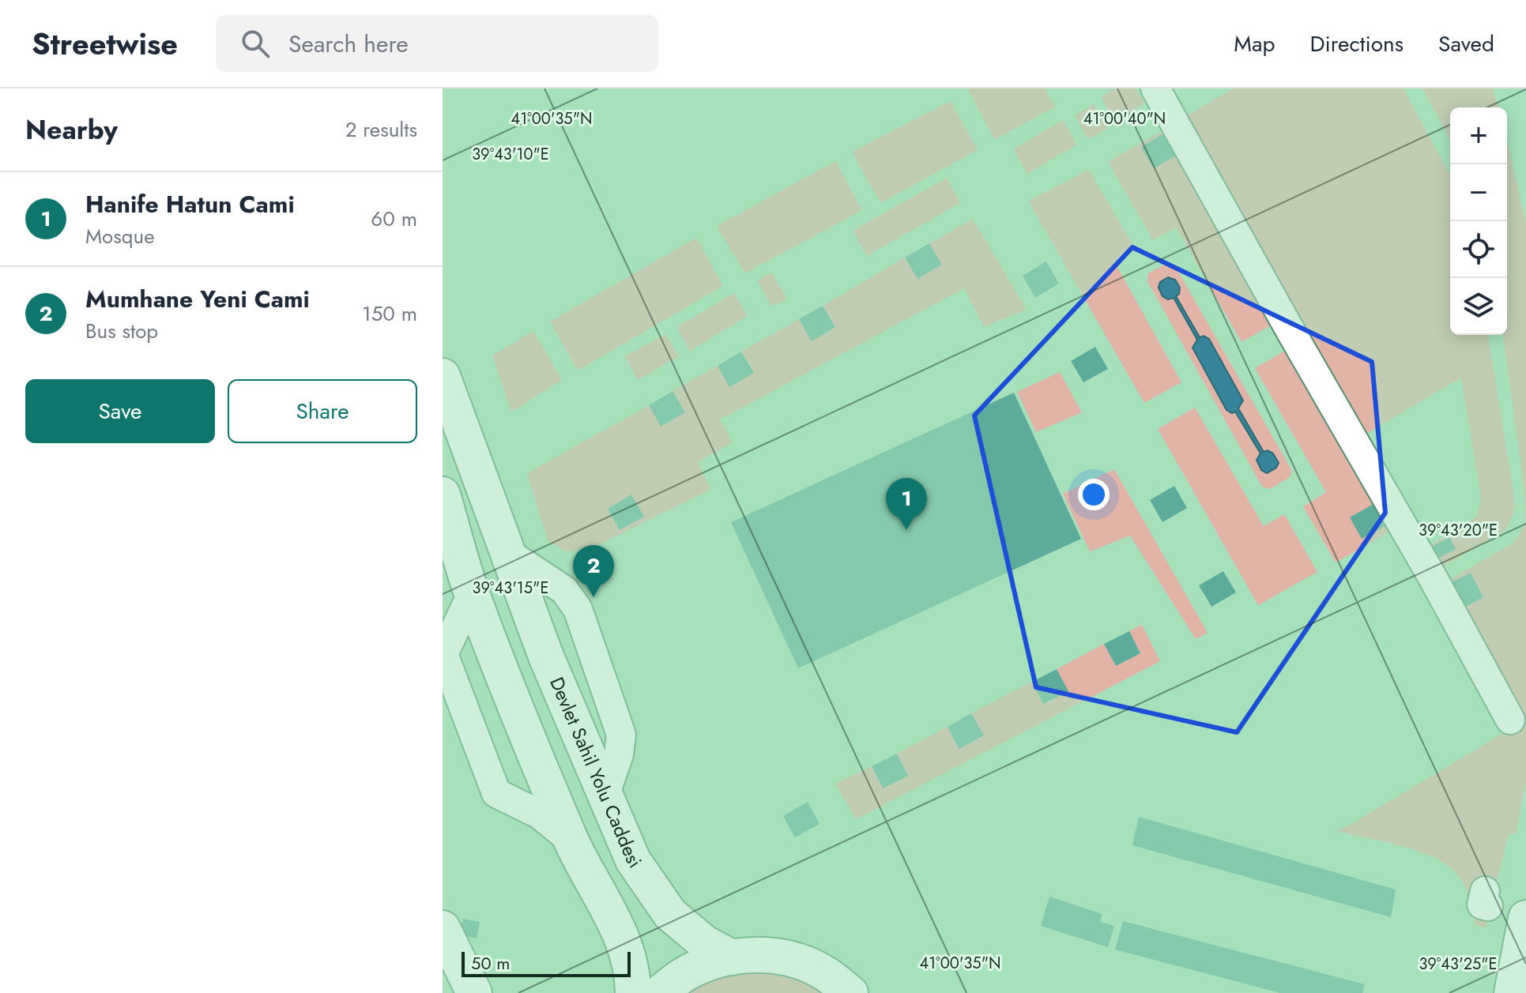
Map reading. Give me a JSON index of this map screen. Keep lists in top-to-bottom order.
{
  "streets": {
    "main road": ["Devlet Sahil Yolu Caddesi"]
  },
  "scale_bar": "50 m",
  "page": {
    "header": "Streetwise",
    "search": "Search here",
    "nav": ["Map", "Directions", "Saved"],
    "heading": ["Nearby", "2 results"],
    "map_buttons": ["+", "−"],
    "list": [
      {
        "mark": "1",
        "name": "Hanife Hatun Cami",
        "note": "Mosque",
        "value": "60 m"
      },
      {
        "mark": "2",
        "name": "Mumhane Yeni Cami",
        "note": "Bus stop",
        "value": "150 m"
      }
    ],
    "buttons": ["Save", "Share"],
    "pins": ["1", "2"],
    "scale": "50 m"
  },
  "coordinates": [
    "41°00'35\"N",
    "41°00'40\"N",
    "39°43'10\"E",
    "39°43'20\"E",
    "39°43'15\"E",
    "39°43'25\"E"
  ]
}
